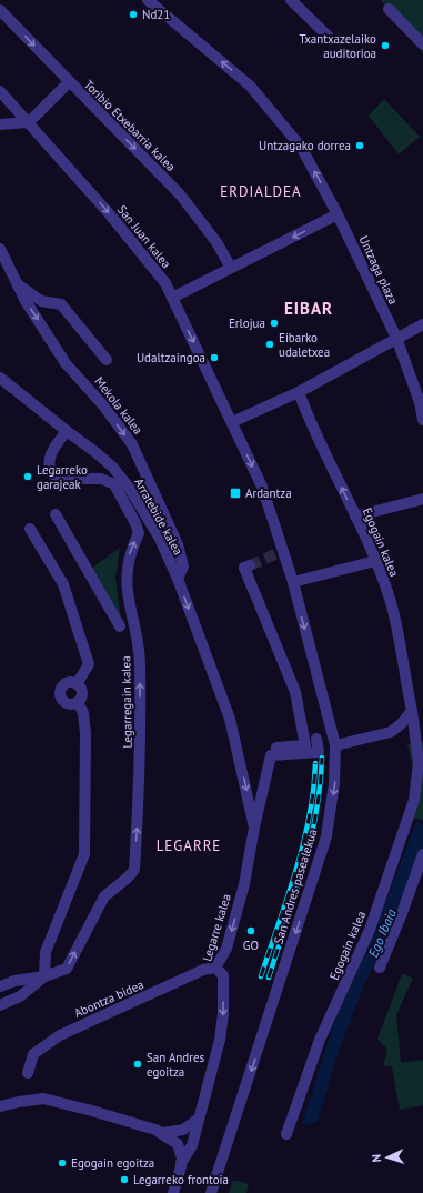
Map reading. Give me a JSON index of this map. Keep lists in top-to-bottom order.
{
  "streets": {
    "street": [
      "Toribio Etxebarria kalea",
      "San Juan kalea",
      "Untzaga plaza",
      "Mekola kalea",
      "Arratebide kalea",
      "Egogain kalea",
      "Legarregain kalea",
      "San Andres pasealekua",
      "Legarre kalea",
      "Abontza bidea"
    ]
  },
  "crossings": [
    ["San Juan kalea", "San Andres pasealekua"],
    ["Mekola kalea", "Arratebide kalea"],
    ["Arratebide kalea", "Legarregain kalea"],
    ["Arratebide kalea", "Legarre kalea"],
    ["Legarre kalea", "Abontza bidea"]
  ],
  "one_way": [
    "Toribio Etxebarria kalea",
    "San Juan kalea",
    "Untzaga plaza",
    "Arratebide kalea",
    "San Andres pasealekua",
    "Legarre kalea"
  ],
  "districts": ["ERDIALDEA", "EIBAR", "LEGARRE"],
  "water": ["Ego Ibaia"],
  "places": {
    "other": [
      "Nd21",
      "Txantxazelaiko auditorioa",
      "Untzagako dorrea",
      "Erlojua",
      "Eibarko udaletxea",
      "Udaltzaingoa",
      "Legarreko garajeak",
      "GO",
      "San Andres egoitza",
      "Egogain egoitza",
      "Legarreko frontoia"
    ],
    "transit": ["Ardantza"]
  },
  "north": "left"
}
